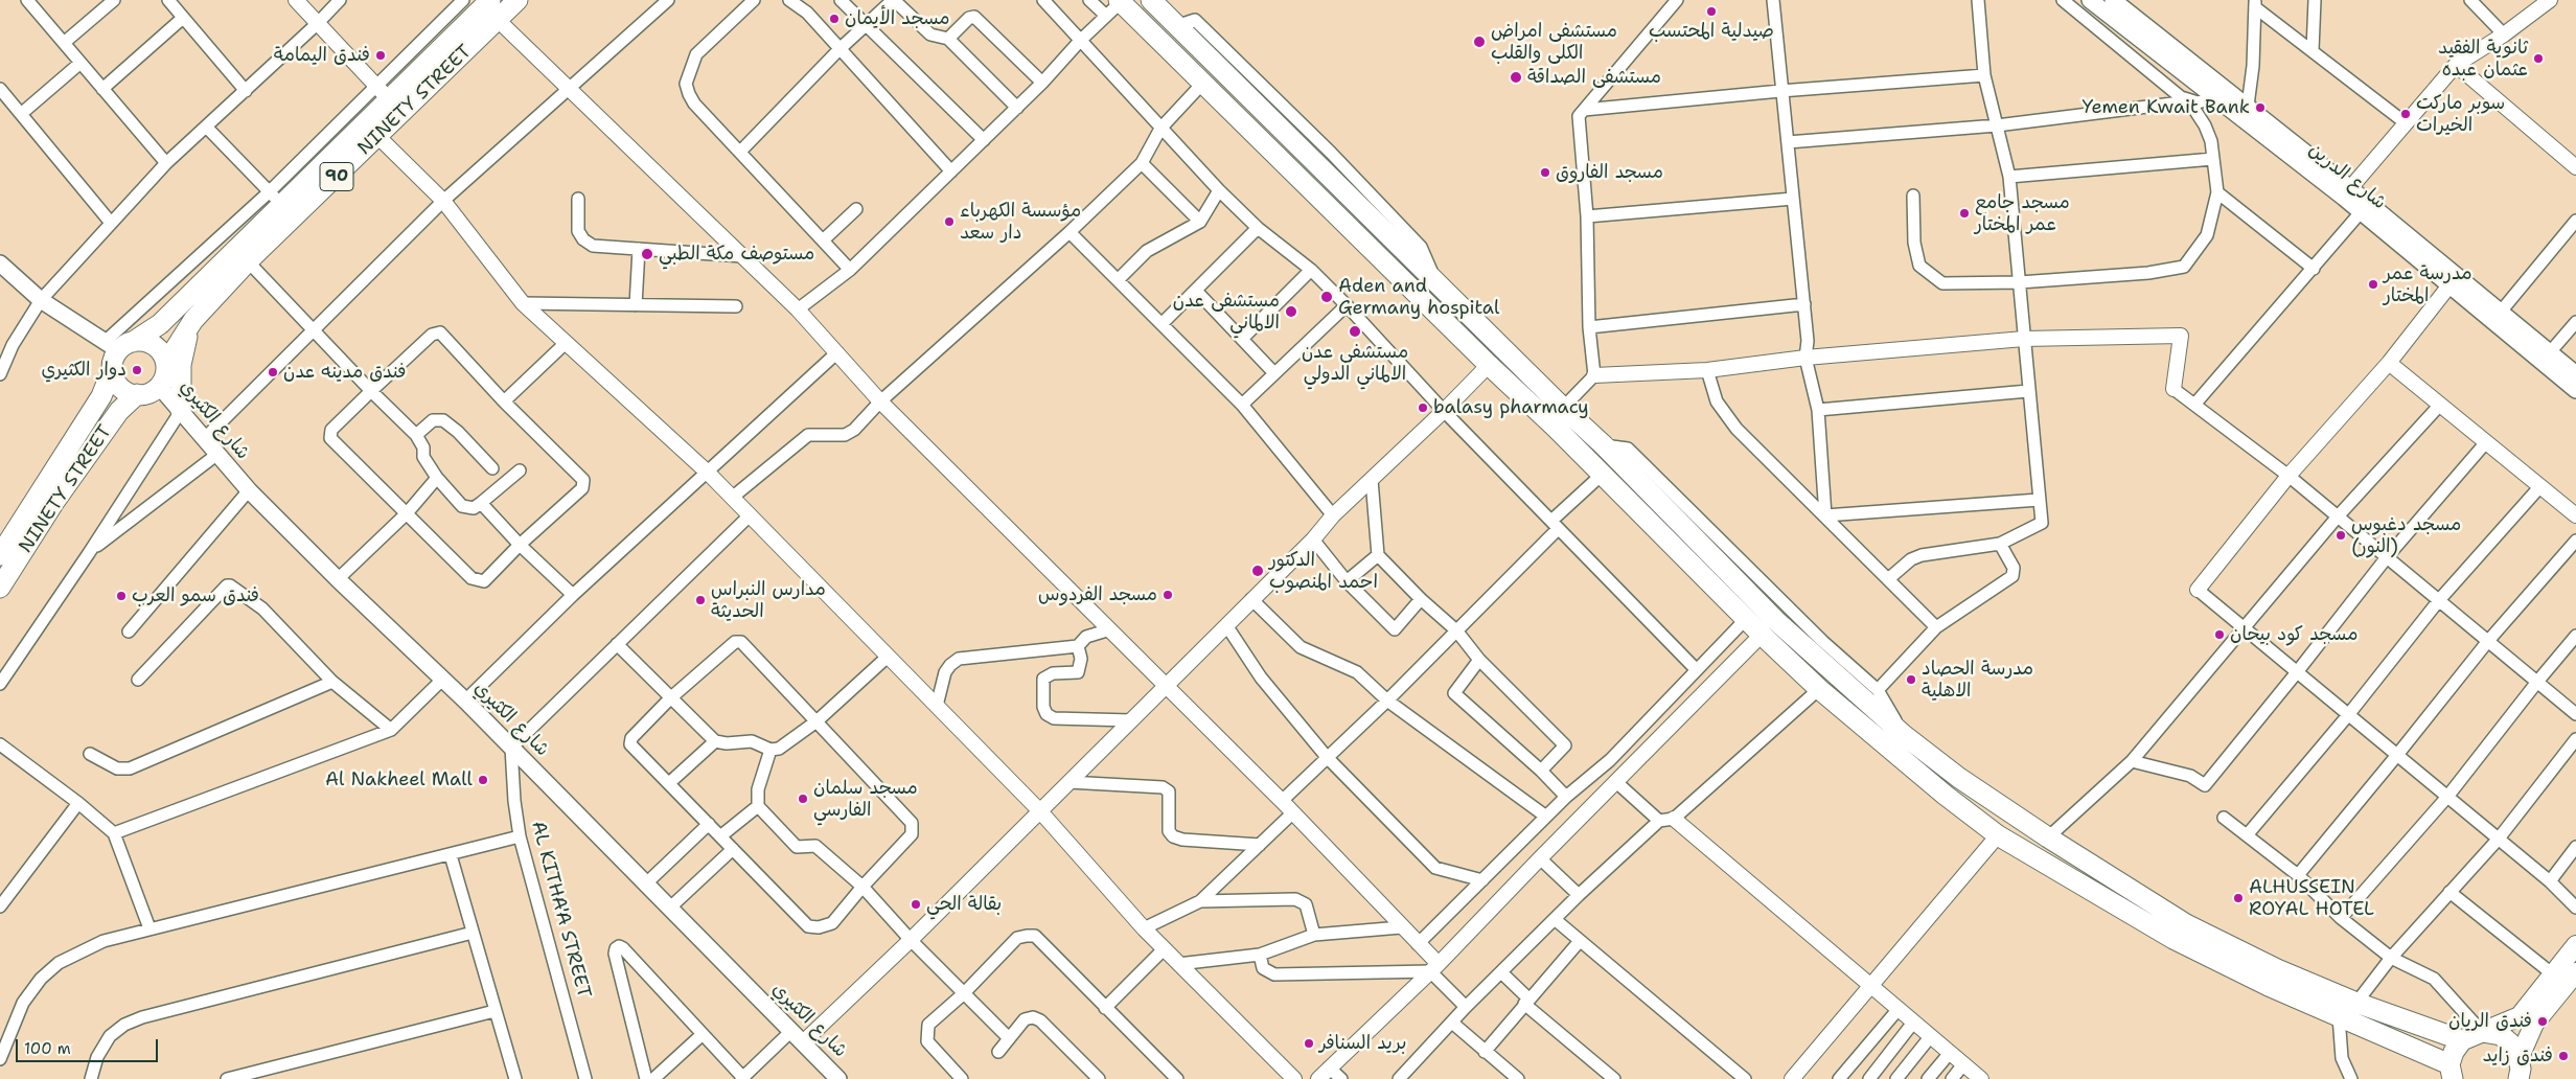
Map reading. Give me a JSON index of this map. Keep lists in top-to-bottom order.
{
  "streets": {
    "highway": ["NINETY STREET", "90"],
    "main road": ["شارع الدرين", "شارع الكثيري"],
    "street": ["AL KITHA'A STREET"]
  },
  "crossings": [
    ["NINETY STREET", "شارع الكثيري"],
    ["شارع الكثيري", "AL KITHA'A STREET"]
  ],
  "places": [
    "صيدلية المحتسب",
    "مسجد الأيمان",
    "مستشفى امراض الكلى والقلب",
    "فندق اليمامة",
    "ثانوية الفقيد عثمان عبده",
    "مستشفى الصداقة",
    "Yemen Kwait Bank",
    "سوبر ماركت الخيرات",
    "مسجد الفاروق",
    "مسجد جامع عمر المختار",
    "مؤسسة الكهرباء دار سعد",
    "مستوصف مكة الطبي",
    "مدرسة عمر المختار",
    "Aden and Germany hospital",
    "مستشفى عدن الالماني",
    "مستشفى عدن الالماني الدولي",
    "دوار الكثيري",
    "فندق مدينه عدن",
    "balasy pharmacy",
    "مسجد دغبوس (النور)",
    "الدكتور احمد المنصوب",
    "مسجد الفردوس",
    "فندق سمو العرب",
    "مدارس النبراس الحديثة",
    "مسجد كود بيحان",
    "مدرسة الحصاد الاهلية",
    "Al Nakheel Mall",
    "مسجد سلمان الفارسي",
    "ALHUSSEIN ROYAL HOTEL",
    "بقالة الحي",
    "فندق الريان",
    "بريد السنافر",
    "فندق زايد"
  ],
  "scale_bar": "100 m"
}
